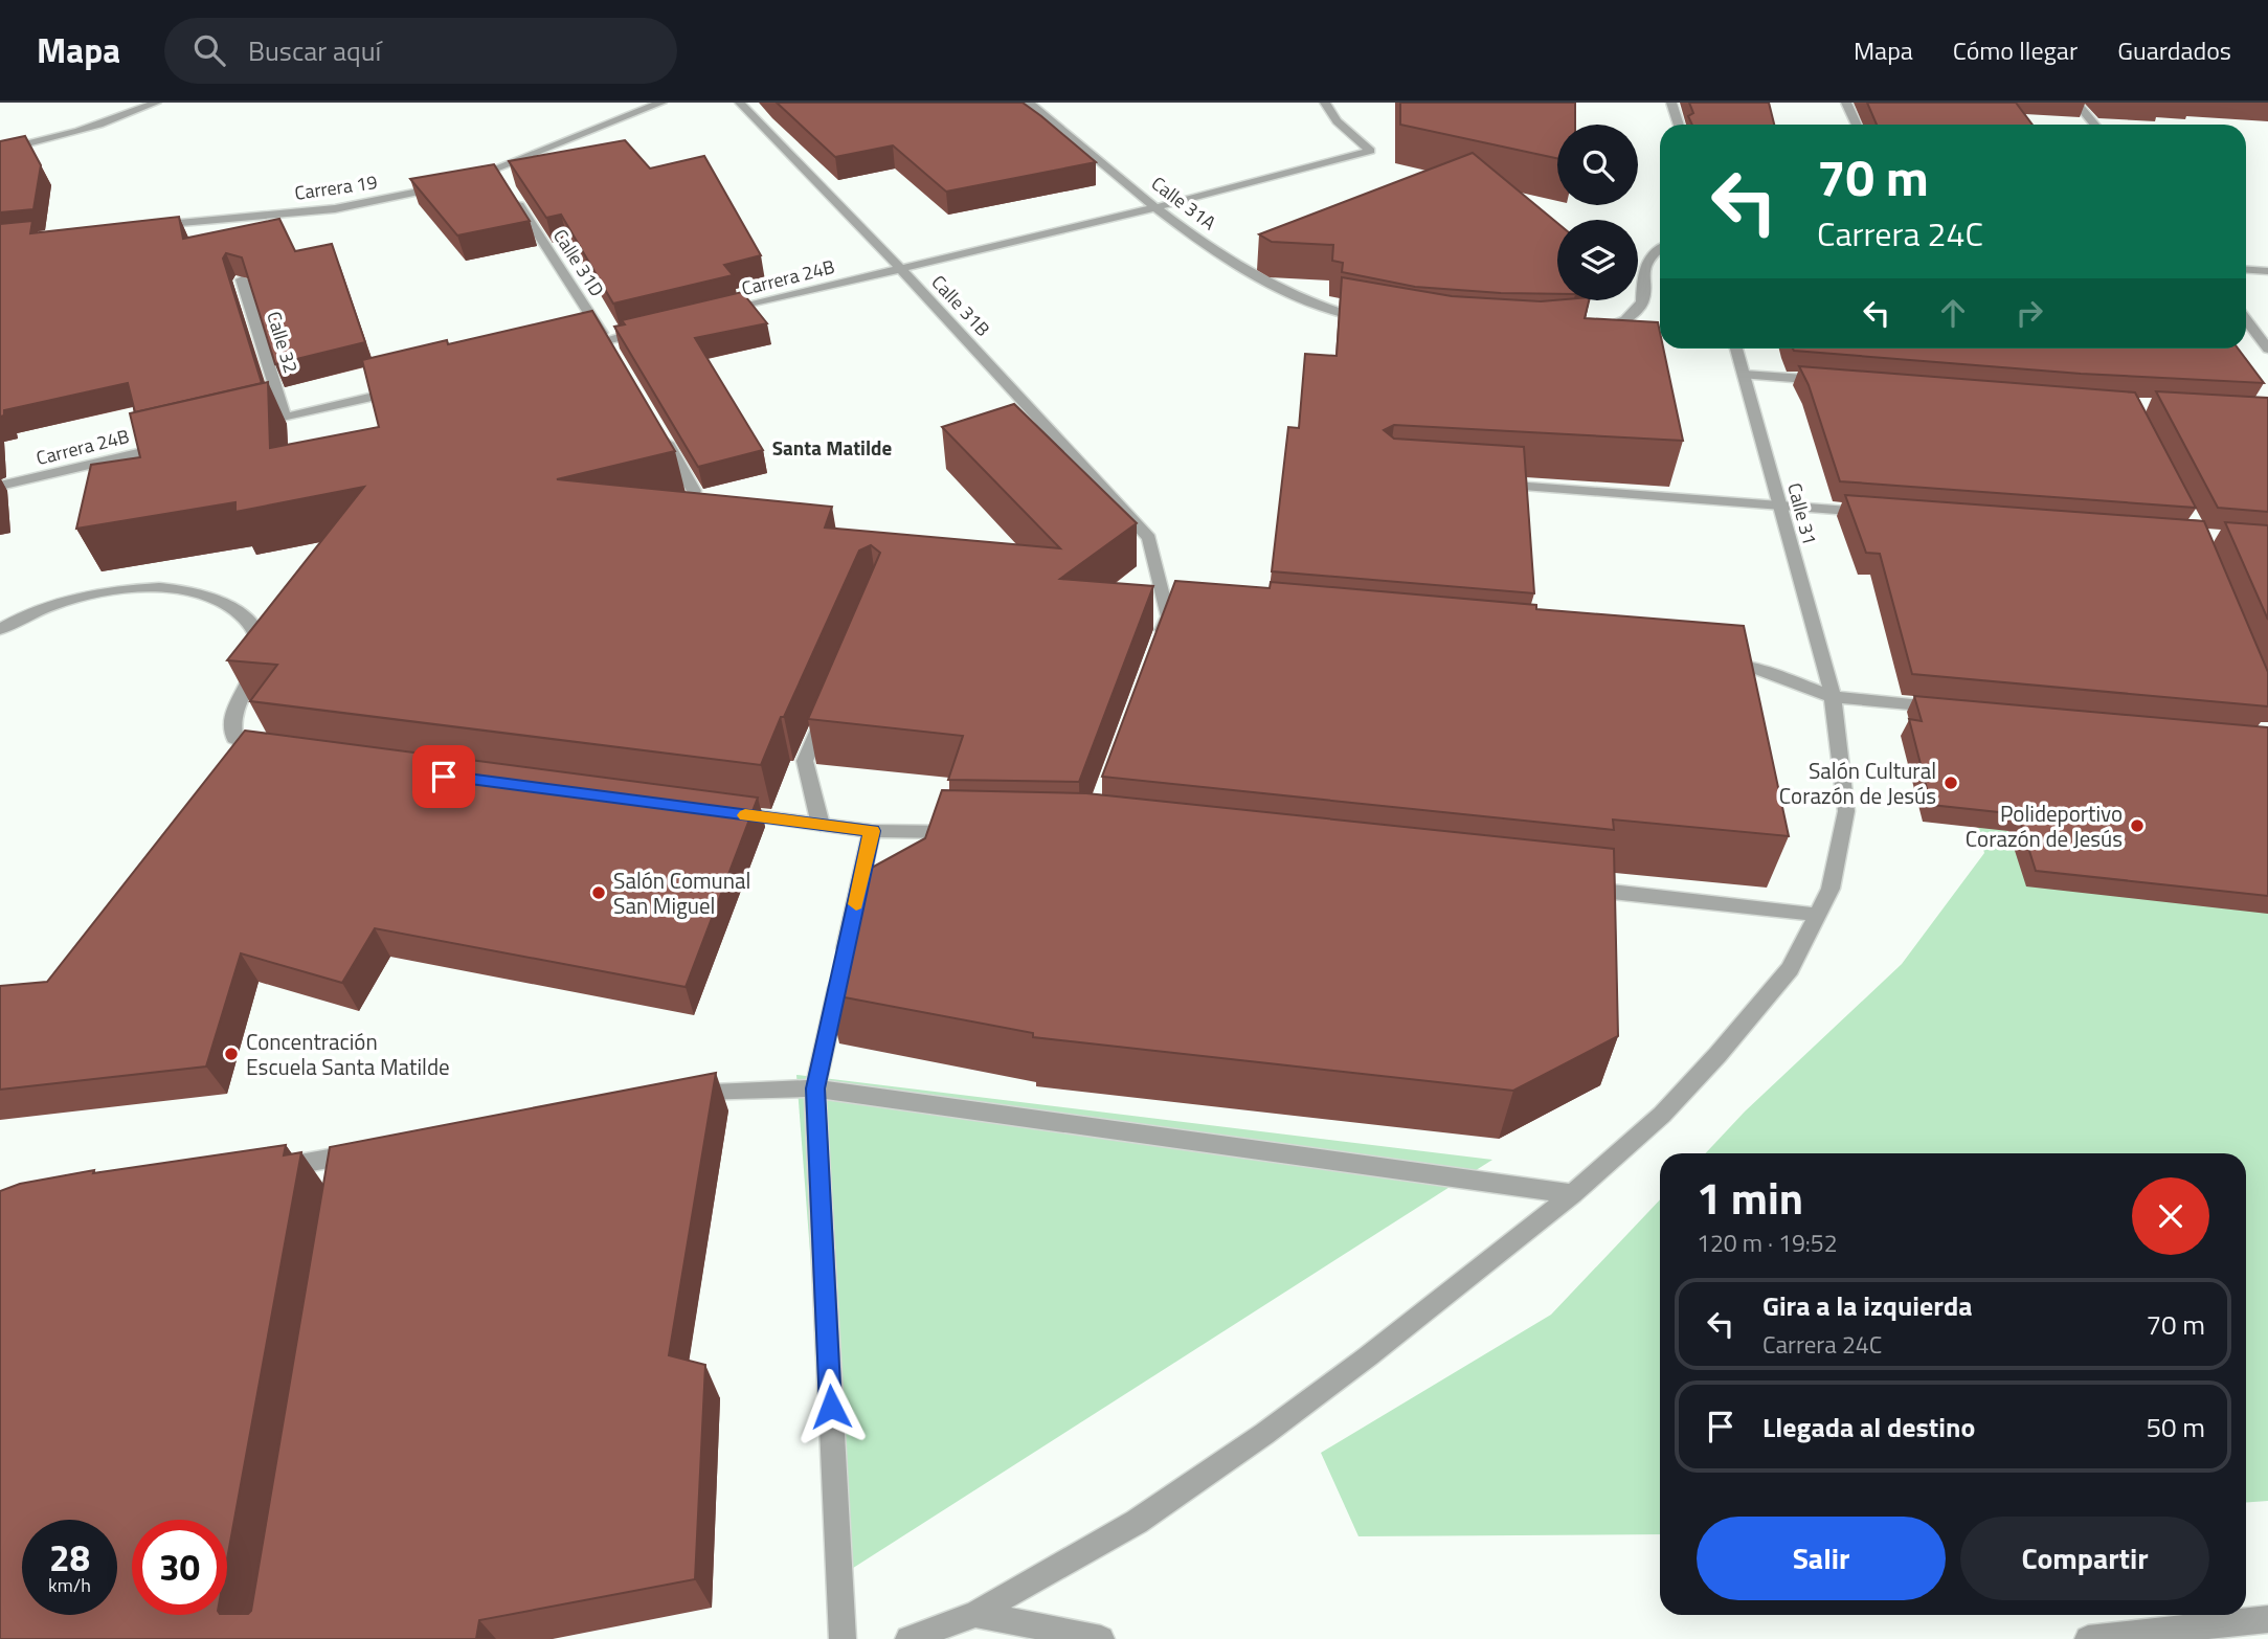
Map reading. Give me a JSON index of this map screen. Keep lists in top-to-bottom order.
{
  "streets": {
    "street": [
      "Carrera 19",
      "Calle 31A",
      "Calle 31D",
      "Carrera 24B",
      "Calle 31B",
      "Calle 32",
      "Calle 31"
    ]
  },
  "crossings": [
    ["Calle 31A", "Carrera 24B"],
    ["Carrera 24B", "Calle 31B"]
  ],
  "districts": ["Santa Matilde"],
  "places": [
    "Salón Cultural Corazón de Jesús",
    "Polideportivo Corazón de Jesús",
    "Salón Comunal San Miguel",
    "Concentración Escuela Santa Matilde"
  ],
  "page": {
    "header": "Mapa",
    "search": "Buscar aquí",
    "nav": ["Mapa", "Cómo llegar", "Guardados"],
    "turn": ["70 m", "Carrera 24C"],
    "heading": ["1 min", "120 m · 19:52"],
    "list": [
      {
        "name": "Gira a la izquierda",
        "note": "Carrera 24C",
        "value": "70 m"
      },
      {
        "name": "Llegada al destino",
        "value": "50 m"
      }
    ],
    "buttons": ["Salir", "Compartir"],
    "speed": "28 km/h",
    "limit": "30"
  }
}
